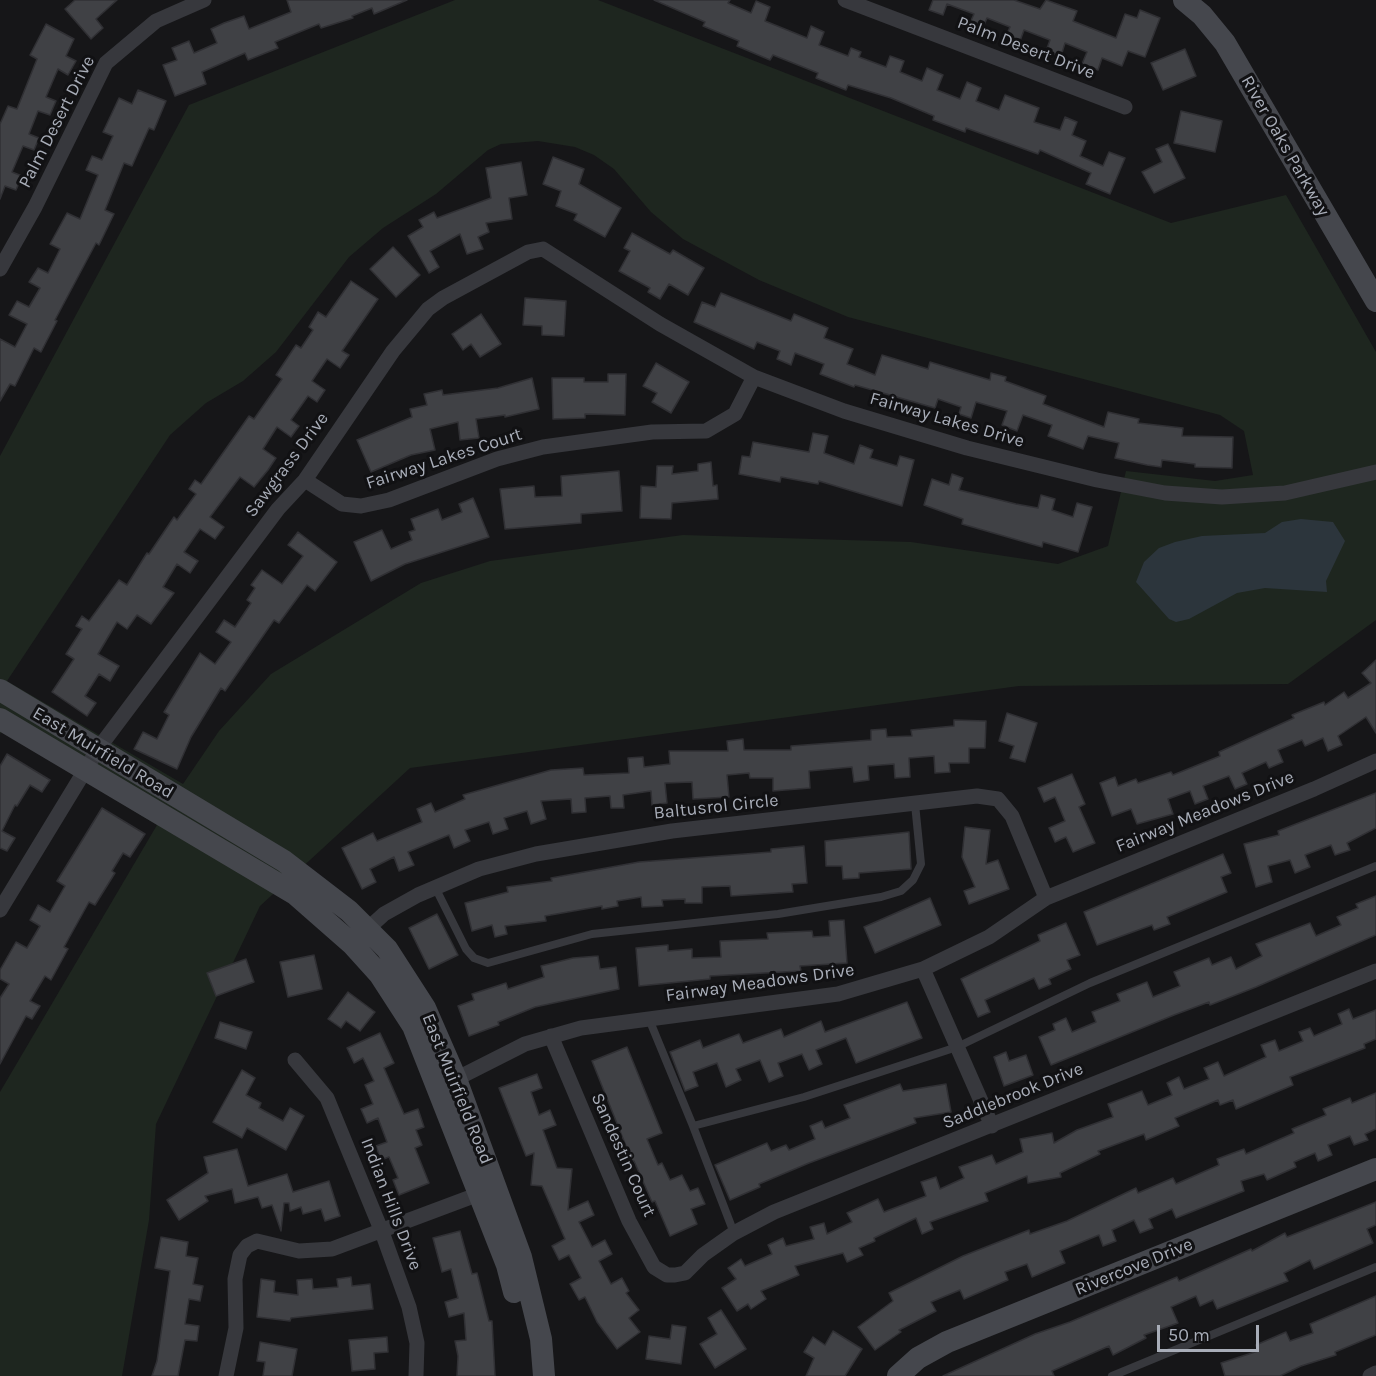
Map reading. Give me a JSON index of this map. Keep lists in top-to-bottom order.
{
  "streets": {
    "street": [
      "Palm Desert Drive",
      "River Oaks Parkway",
      "Fairway Lakes Drive",
      "Fairway Lakes Court",
      "Sawgrass Drive",
      "East Muirfield Road",
      "Baltusrol Circle",
      "Fairway Meadows Drive",
      "Saddlebrook Drive",
      "Sandestin Court",
      "Indian Hills Drive",
      "Rivercove Drive"
    ]
  },
  "crossings": [
    ["Fairway Lakes Drive", "Fairway Lakes Court"],
    ["Fairway Lakes Drive", "Sawgrass Drive"],
    ["Fairway Lakes Court", "Sawgrass Drive"],
    ["Sawgrass Drive", "East Muirfield Road"],
    ["East Muirfield Road", "Baltusrol Circle"],
    ["East Muirfield Road", "Fairway Meadows Drive"],
    ["Baltusrol Circle", "Fairway Meadows Drive"],
    ["Fairway Meadows Drive", "Sandestin Court"],
    ["Saddlebrook Drive", "Sandestin Court"]
  ],
  "scale_bar": "50 m"
}
